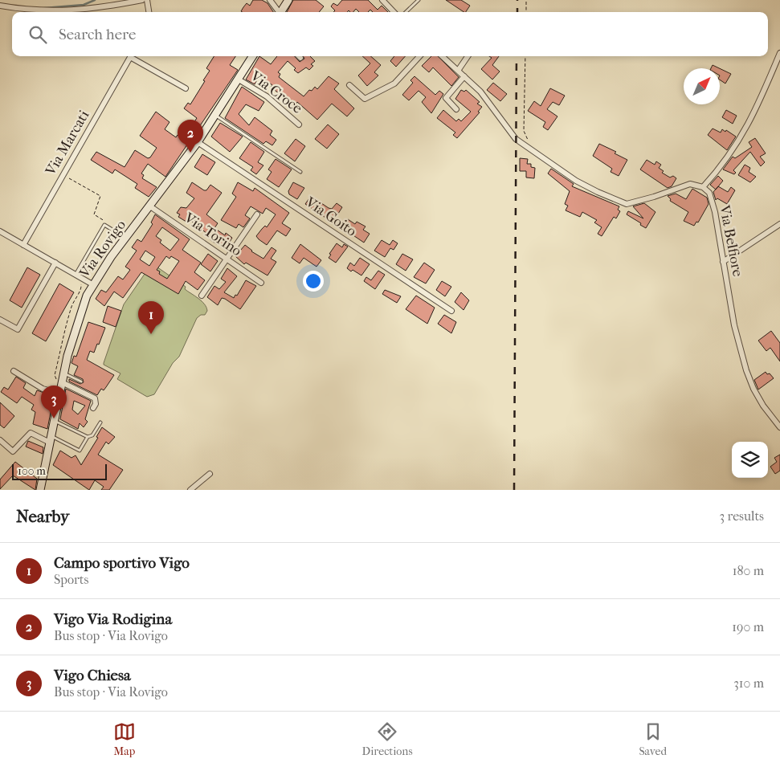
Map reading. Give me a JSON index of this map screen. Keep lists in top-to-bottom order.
{
  "streets": {
    "main road": ["Via Rovigo"],
    "street": [
      "Via Croce",
      "Via Marcati",
      "Via Goito",
      "Via Torino",
      "Via Belfiore"
    ]
  },
  "crossings": [
    ["Via Croce", "Via Rovigo"],
    ["Via Goito", "Via Rovigo"],
    ["Via Torino", "Via Rovigo"]
  ],
  "scale_bar": "100 m",
  "north": "top right",
  "page": {
    "search": "Search here",
    "pins": ["2", "1", "3"],
    "scale": "100 m",
    "heading": ["Nearby", "3 results"],
    "list": [
      {
        "mark": "1",
        "name": "Campo sportivo Vigo",
        "note": "Sports",
        "value": "180 m"
      },
      {
        "mark": "2",
        "name": "Vigo Via Rodigina",
        "note": "Bus stop · Via Rovigo",
        "value": "190 m"
      },
      {
        "mark": "3",
        "name": "Vigo Chiesa",
        "note": "Bus stop · Via Rovigo",
        "value": "310 m"
      }
    ],
    "nav": ["Map", "Directions", "Saved"]
  }
}
